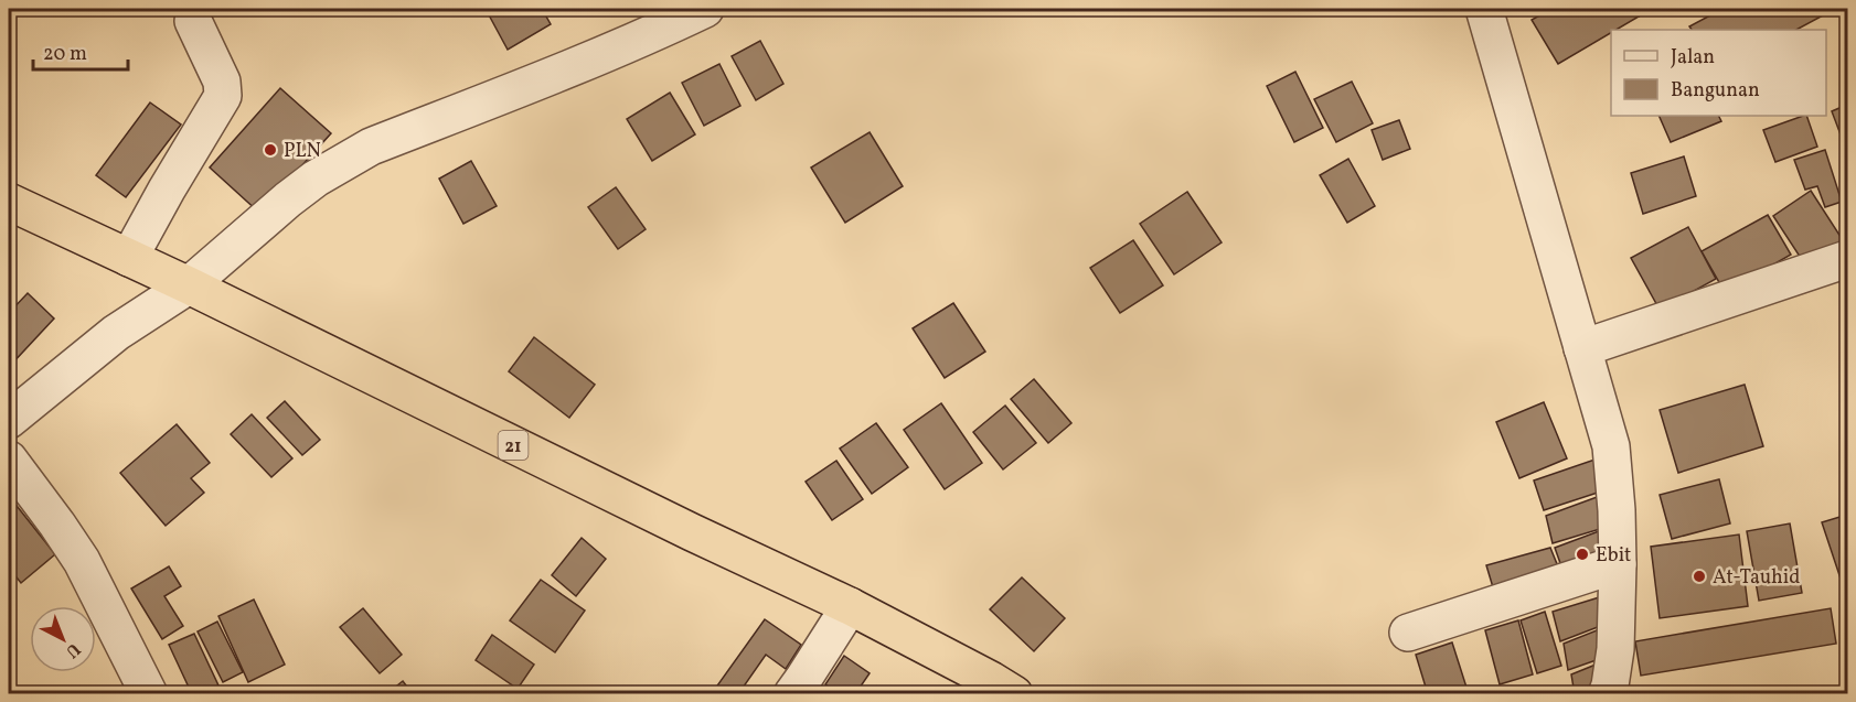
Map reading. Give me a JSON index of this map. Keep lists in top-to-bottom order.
{
  "streets": {
    "highway": ["21"]
  },
  "places": ["PLN", "Ebit", "At-Tauhid"],
  "legend": ["Jalan", "Bangunan"],
  "scale_bar": "20 m",
  "north": "bottom right"
}
